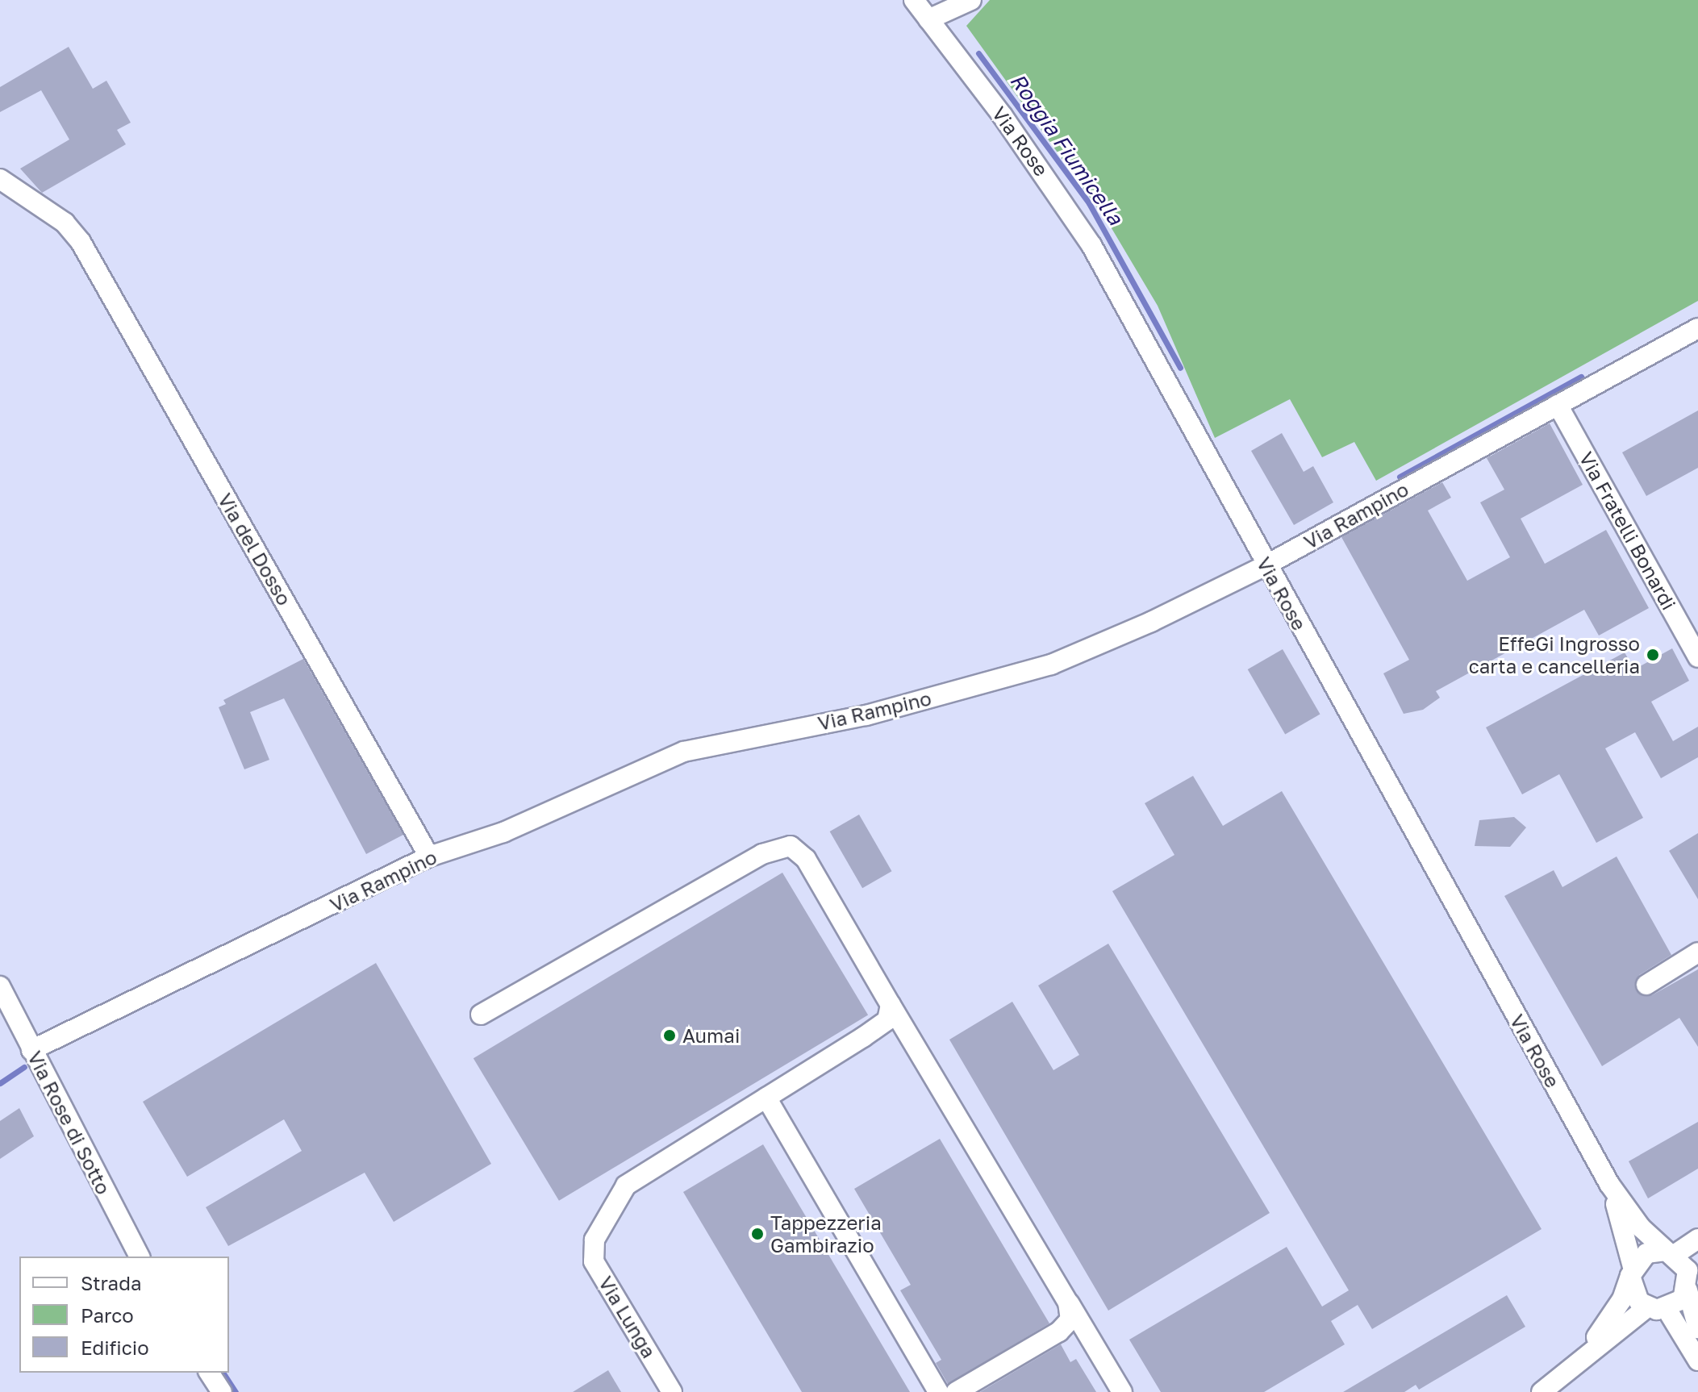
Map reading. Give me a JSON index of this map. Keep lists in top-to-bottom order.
{
  "streets": {
    "street": [
      "Via Rose",
      "Via Rampino",
      "Via Fratelli Bonardi",
      "Via del Dosso",
      "Via Rose di Sotto",
      "Via Lunga"
    ]
  },
  "crossings": [
    ["Via Rose", "Via Rampino"],
    ["Via Rampino", "Via Fratelli Bonardi"],
    ["Via Rampino", "Via del Dosso"],
    ["Via Rampino", "Via Rose di Sotto"]
  ],
  "water": ["Roggia Fiumicella"],
  "places": ["EffeGi Ingrosso carta e cancelleria", "Aumai", "Tappezzeria Gambirazio"],
  "legend": ["Strada", "Parco", "Edificio"]
}
